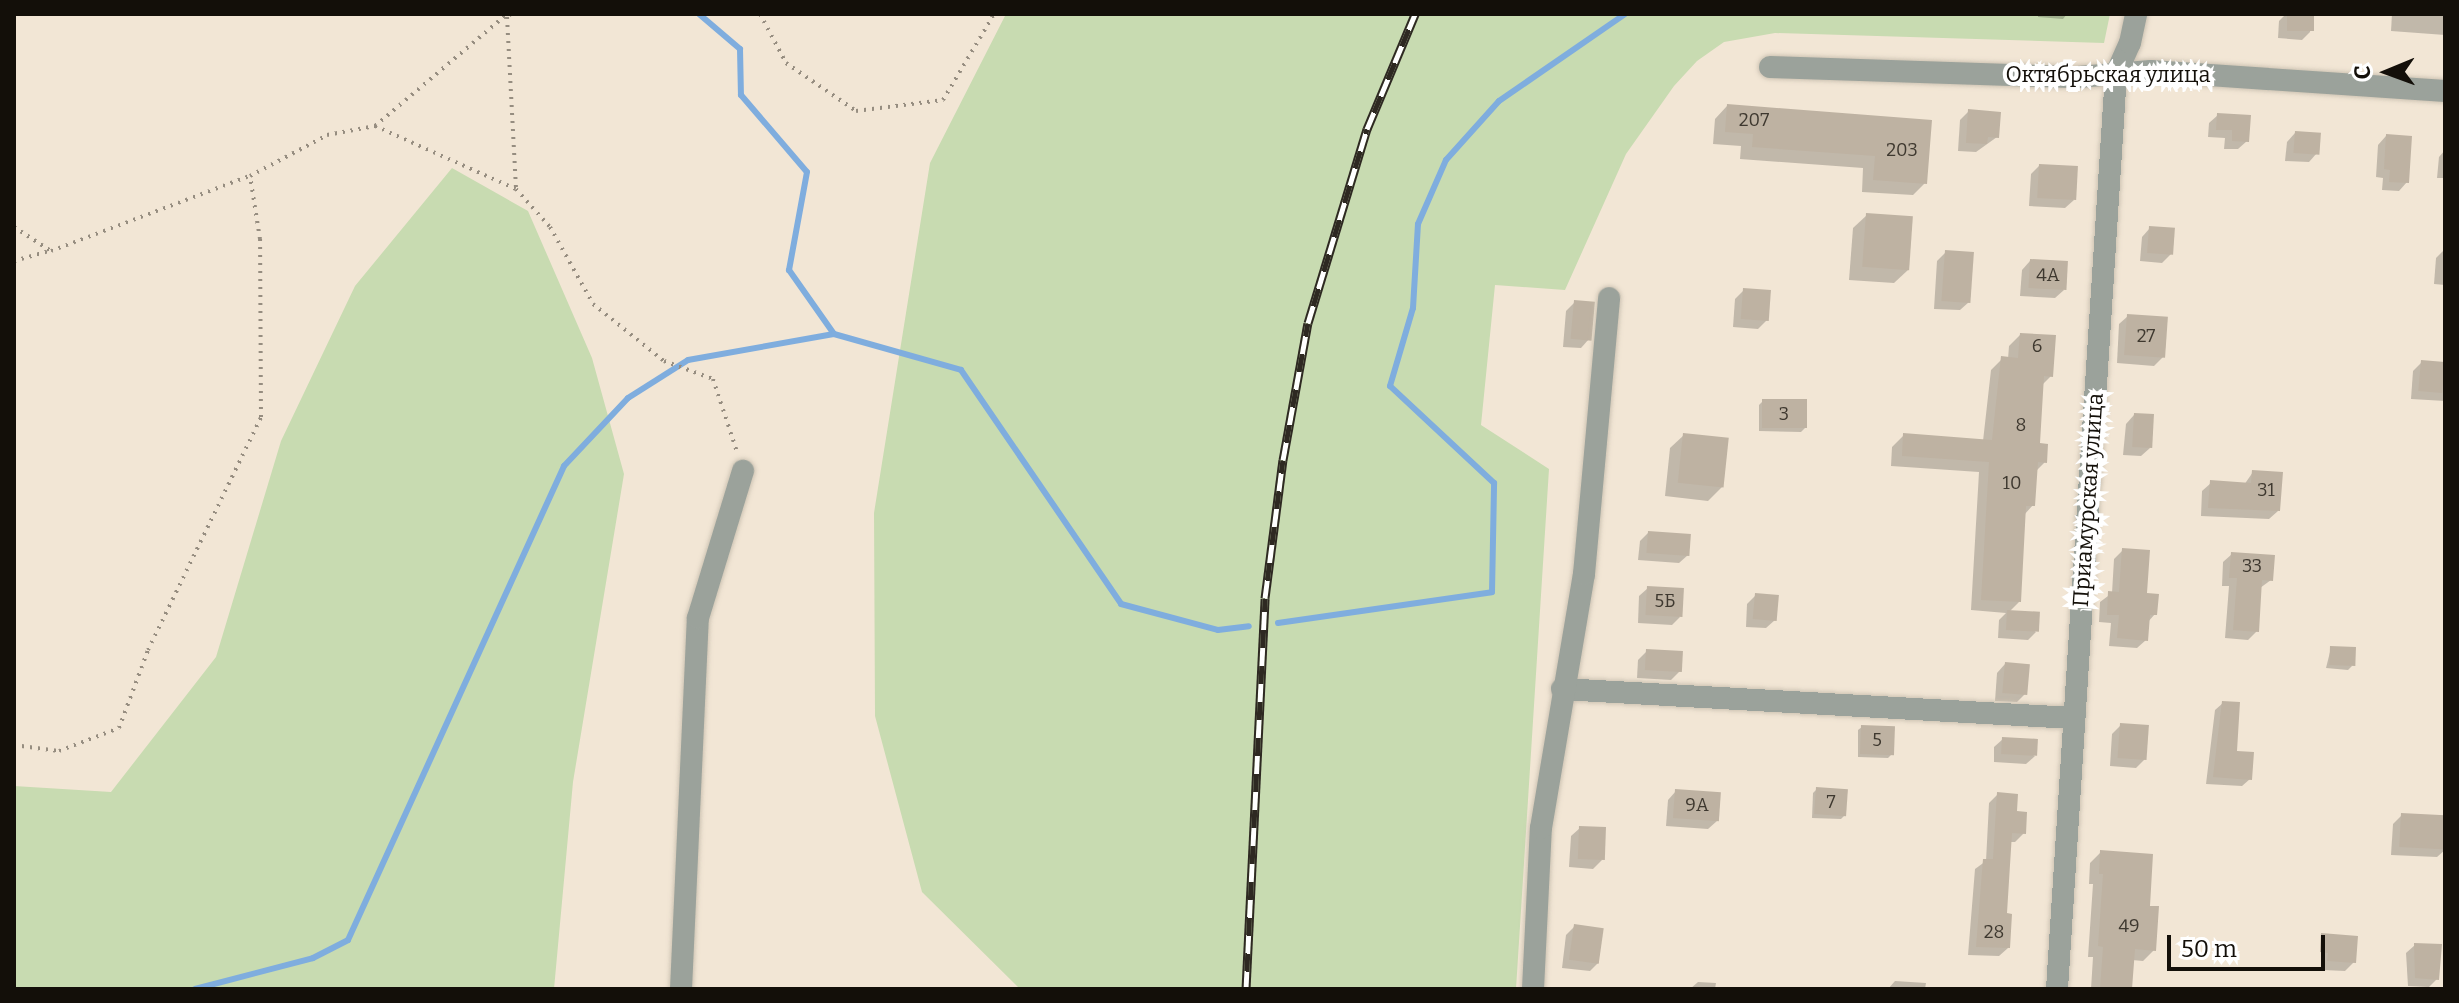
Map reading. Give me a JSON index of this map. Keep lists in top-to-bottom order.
{
  "streets": {
    "street": ["Октябрьская улица", "Приамурская улица"]
  },
  "crossings": [
    ["Октябрьская улица", "Приамурская улица"]
  ],
  "house_numbers": [
    "207",
    "203",
    "4А",
    "27",
    "6",
    "3",
    "8",
    "10",
    "31",
    "33",
    "5Б",
    "5",
    "7",
    "9А",
    "49",
    "28"
  ],
  "scale_bar": "50 m",
  "north": "left"
}
